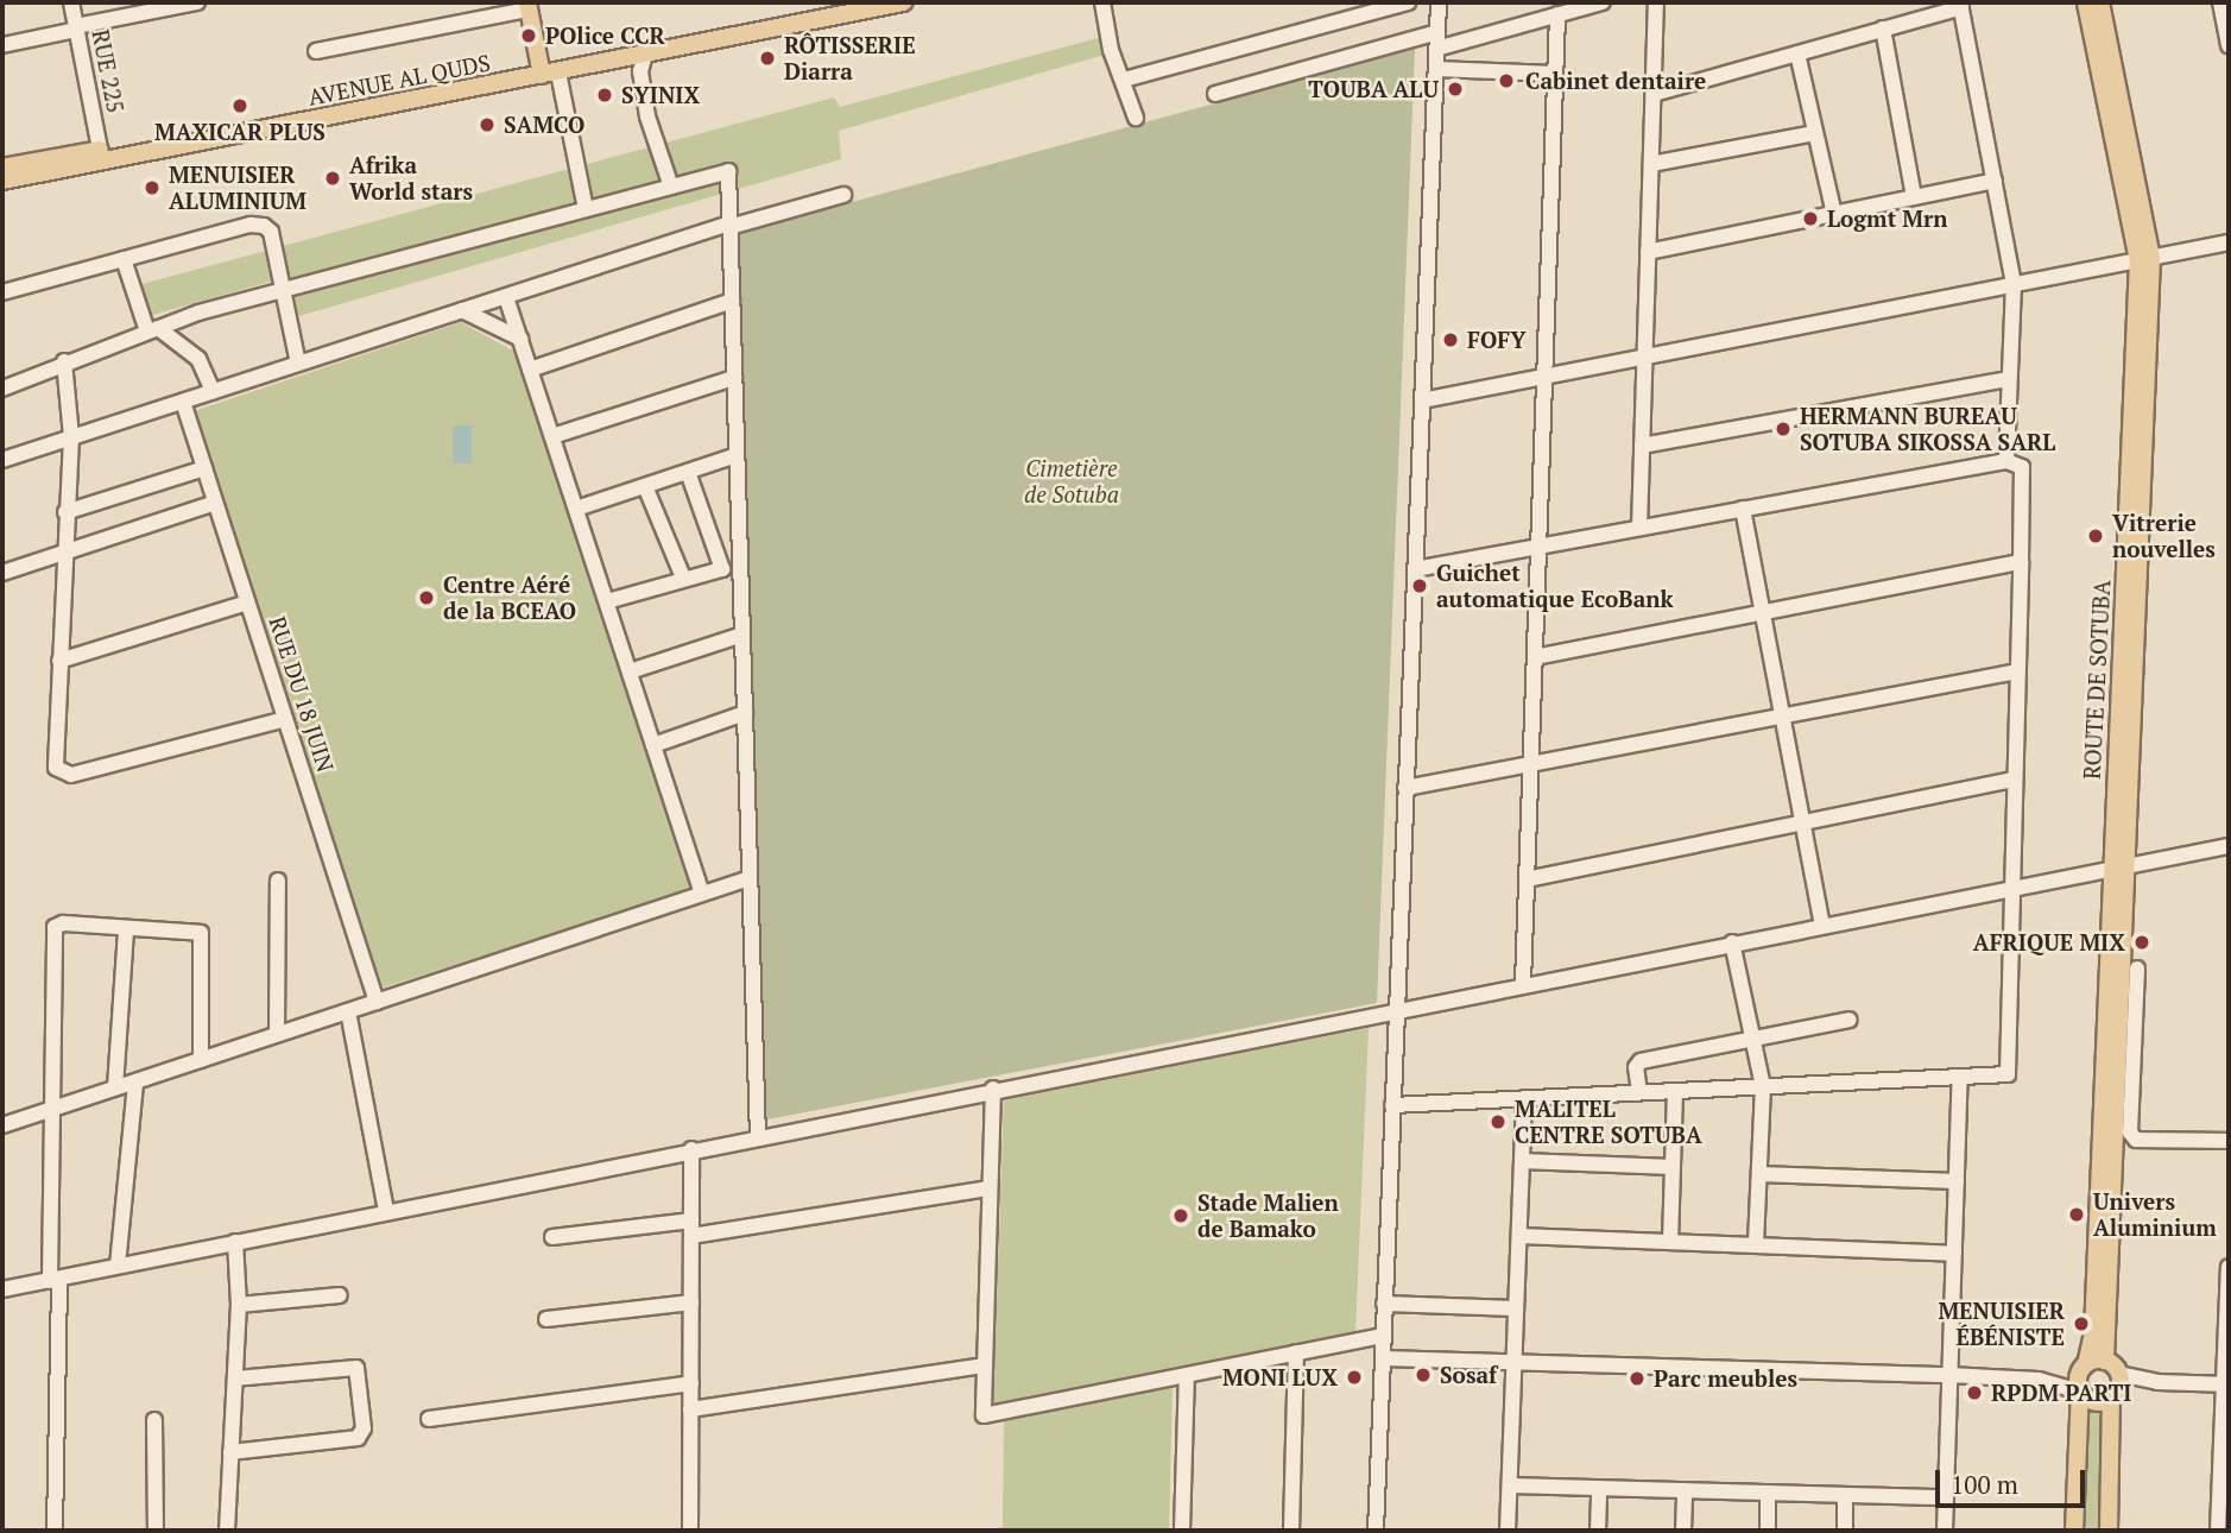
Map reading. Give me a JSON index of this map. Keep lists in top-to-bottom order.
{
  "streets": {
    "main road": ["AVENUE AL QUDS", "ROUTE DE SOTUBA"],
    "street": ["RUE 225", "RUE DU 18 JUIN"]
  },
  "crossings": [
    ["RUE 225", "AVENUE AL QUDS"]
  ],
  "parks": ["Cimetière de Sotuba"],
  "places": [
    "POlice CCR",
    "RÔTISSERIE Diarra",
    "Cabinet dentaire",
    "TOUBA ALU",
    "SYINIX",
    "MAXICAR PLUS",
    "SAMCO",
    "Afrika World stars",
    "MENUISIER ALUMINIUM",
    "Logmt Mrn",
    "FOFY",
    "HERMANN BUREAU SOTUBA SIKOSSA SARL",
    "Vitrerie nouvelles",
    "Guichet automatique EcoBank",
    "Centre Aéré de la BCEAO",
    "AFRIQUE MIX",
    "MALITEL CENTRE SOTUBA",
    "Univers Aluminium",
    "Stade Malien de Bamako",
    "MENUISIER ÉBÉNISTE",
    "Sosaf",
    "MONI LUX",
    "Parc meubles",
    "RPDM PARTI"
  ],
  "scale_bar": "100 m"
}
